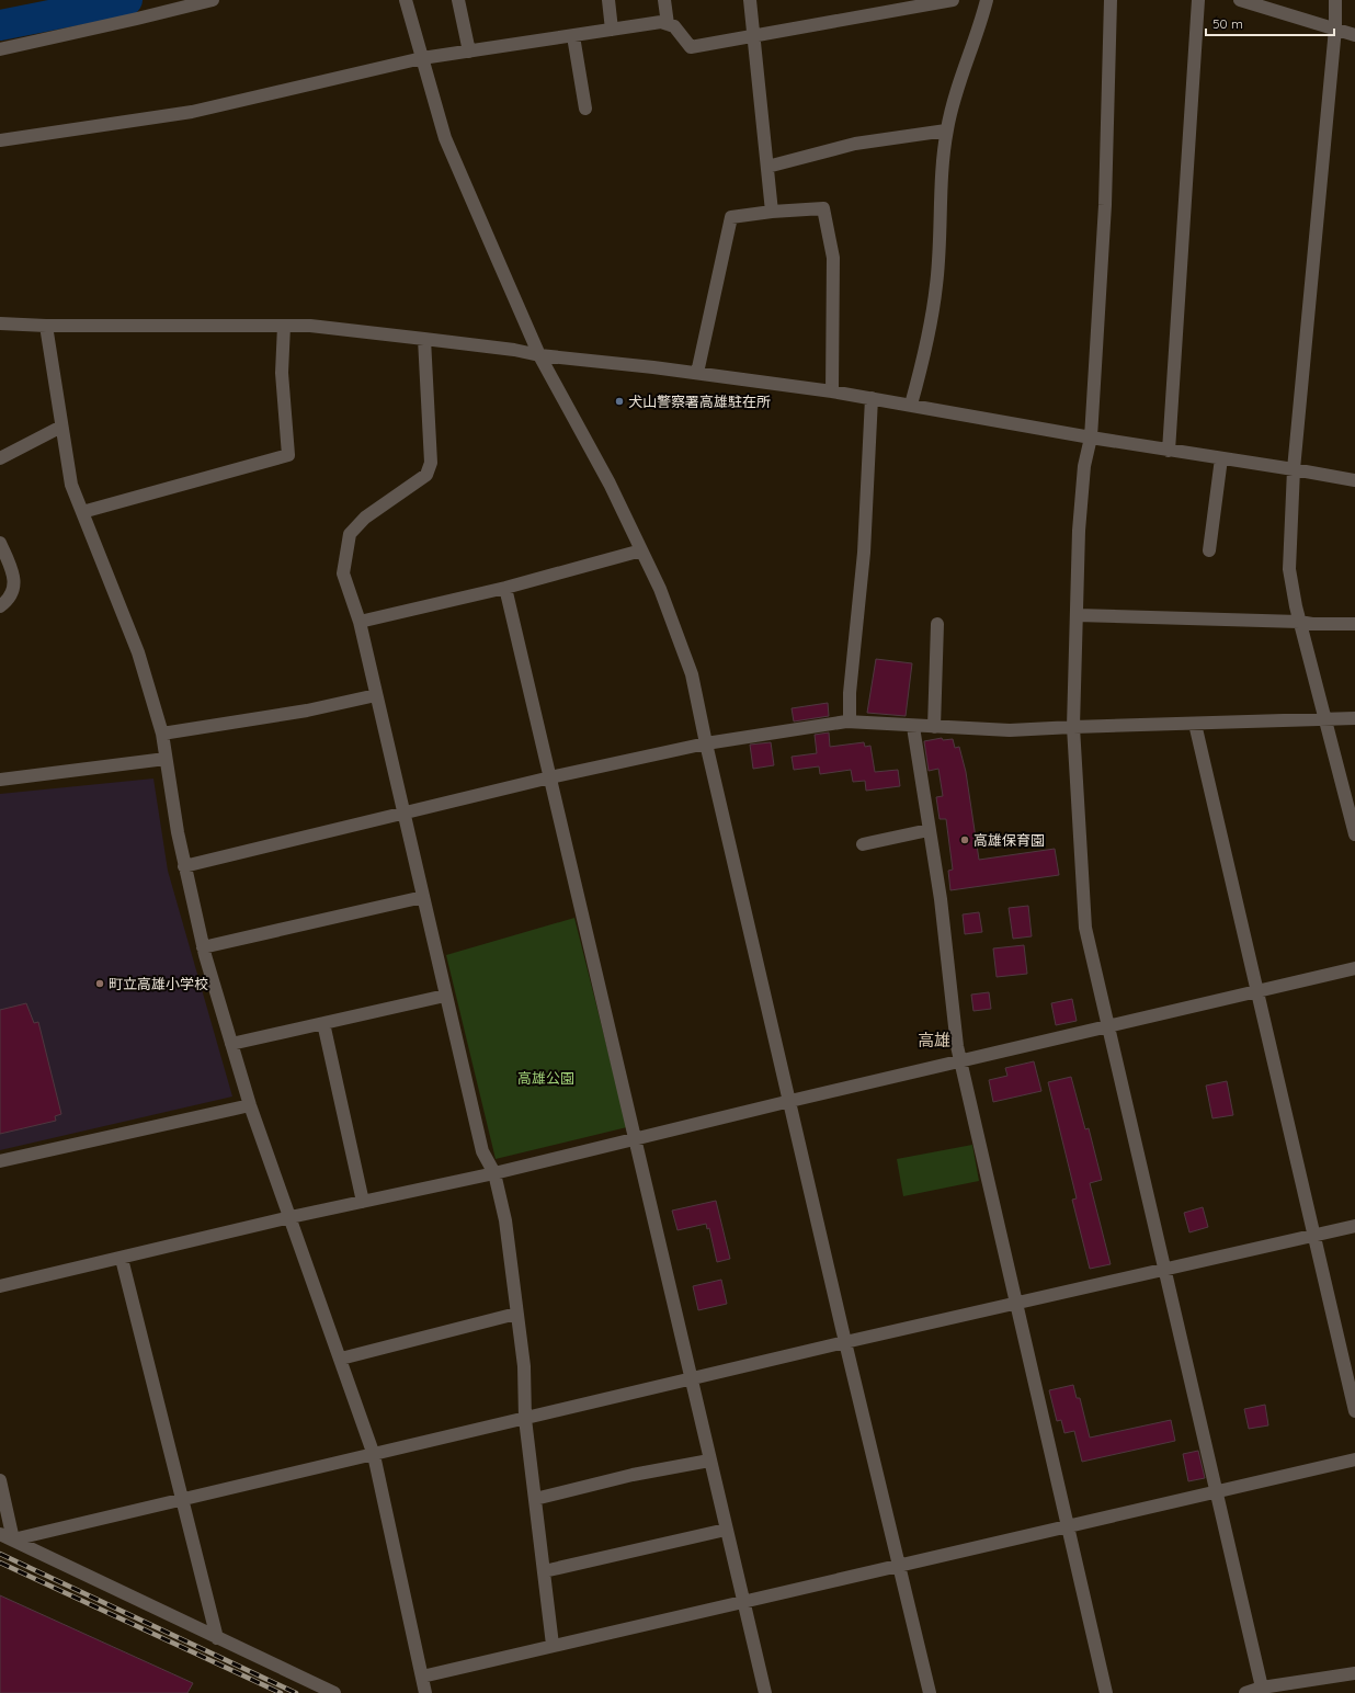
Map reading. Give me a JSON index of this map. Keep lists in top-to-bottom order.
{
  "districts": ["高雄"],
  "parks": ["高雄公園"],
  "places": ["犬山警察署高雄駐在所", "高雄保育園", "町立高雄小学校"],
  "scale_bar": "50 m"
}
